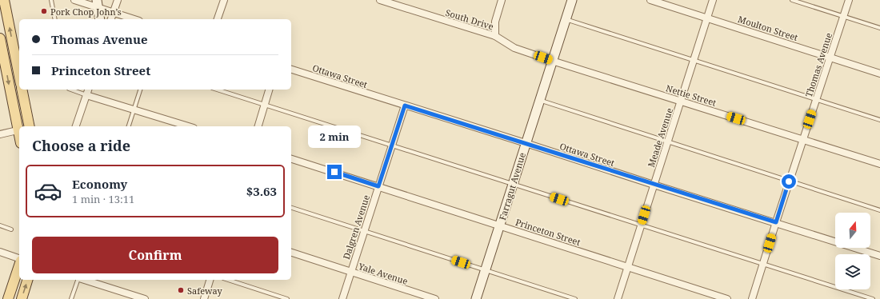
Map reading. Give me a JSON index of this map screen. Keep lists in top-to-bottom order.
{
  "streets": {
    "street": [
      "South Drive",
      "Moulton Street",
      "Thomas Avenue",
      "Ottawa Street",
      "Nettie Street",
      "Meade Avenue",
      "Farragut Avenue",
      "Dalgren Avenue",
      "Princeton Street",
      "Yale Avenue"
    ]
  },
  "crossings": [
    ["South Drive", "Nettie Street"],
    ["South Drive", "Farragut Avenue"],
    ["Moulton Street", "Thomas Avenue"],
    ["Moulton Street", "Meade Avenue"],
    ["Thomas Avenue", "Ottawa Street"],
    ["Thomas Avenue", "Nettie Street"],
    ["Ottawa Street", "Meade Avenue"],
    ["Ottawa Street", "Farragut Avenue"],
    ["Ottawa Street", "Dalgren Avenue"],
    ["Nettie Street", "Meade Avenue"],
    ["Nettie Street", "Farragut Avenue"],
    ["Meade Avenue", "Princeton Street"],
    ["Farragut Avenue", "Princeton Street"],
    ["Dalgren Avenue", "Princeton Street"],
    ["Dalgren Avenue", "Yale Avenue"]
  ],
  "places": ["Pork Chop John’s", "Safeway"],
  "north": "top",
  "page": {
    "banner": ["Thomas Avenue", "Princeton Street"],
    "bubble": "2 min",
    "heading": "Choose a ride",
    "list": [
      {
        "name": "Economy",
        "note": "1 min · 13:11",
        "value": "$3.63"
      }
    ],
    "buttons": "Confirm"
  }
}
